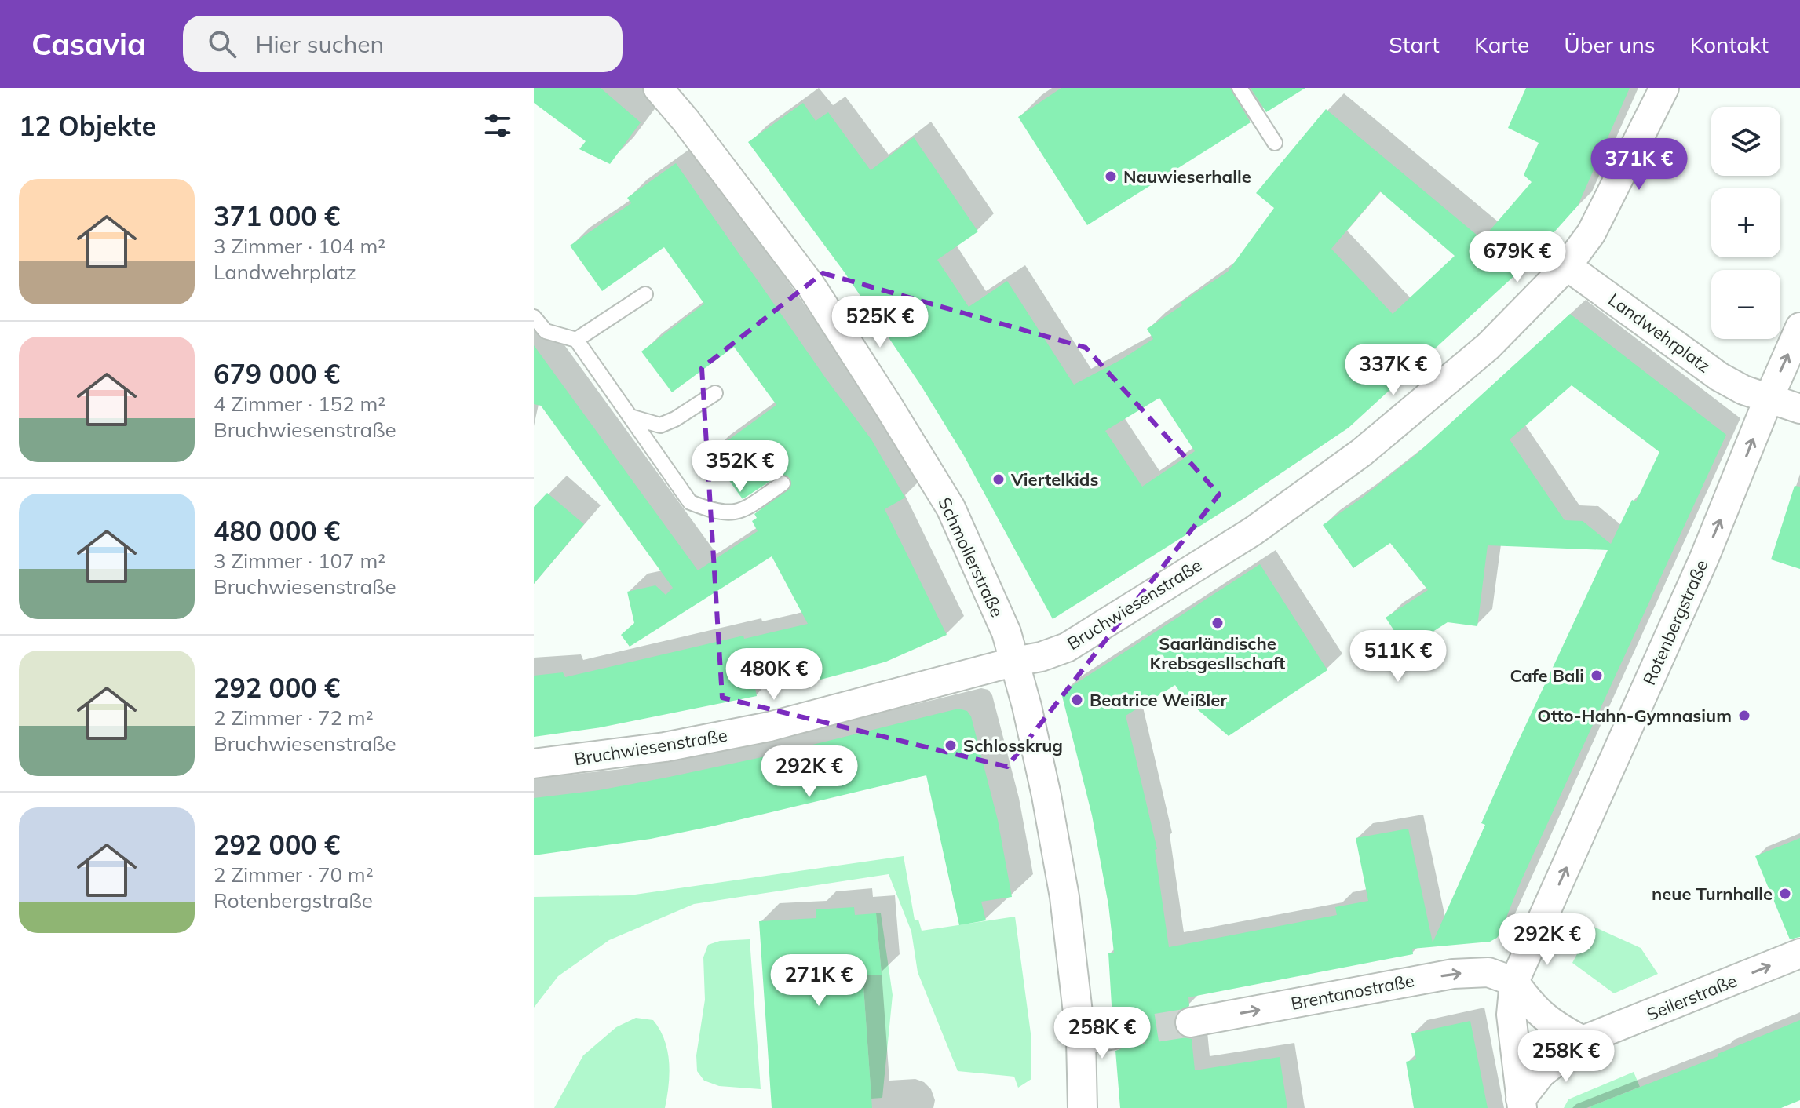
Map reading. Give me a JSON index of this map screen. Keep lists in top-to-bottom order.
{
  "streets": {
    "street": [
      "Landwehrplatz",
      "Schmollerstraße",
      "Bruchwiesenstraße",
      "Rotenbergstraße",
      "Brentanostraße",
      "Seilerstraße"
    ]
  },
  "crossings": [
    ["Landwehrplatz", "Bruchwiesenstraße"],
    ["Landwehrplatz", "Rotenbergstraße"],
    ["Schmollerstraße", "Bruchwiesenstraße"],
    ["Rotenbergstraße", "Brentanostraße"],
    ["Rotenbergstraße", "Seilerstraße"]
  ],
  "one_way": ["Rotenbergstraße", "Brentanostraße", "Seilerstraße"],
  "places": [
    "Nauwieserhalle",
    "Viertelkids",
    "Saarländische Krebsgesllschaft",
    "Cafe Bali",
    "Beatrice Weißler",
    "Otto-Hahn-Gymnasium",
    "Schlosskrug",
    "neue Turnhalle"
  ],
  "page": {
    "header": "Casavia",
    "search": "Hier suchen",
    "nav": [
      "Start",
      "Karte",
      "Über uns",
      "Kontakt"
    ],
    "heading": "12 Objekte",
    "map_buttons": ["+", "−"],
    "price": [
      "371K €",
      "679K €",
      "525K €",
      "337K €",
      "352K €",
      "511K €",
      "480K €",
      "292K €",
      "292K €",
      "271K €",
      "258K €",
      "258K €"
    ],
    "list": [
      {
        "name": "371 000 €",
        "note": "3 Zimmer · 104 m² · Landwehrplatz"
      },
      {
        "name": "679 000 €",
        "note": "4 Zimmer · 152 m² · Bruchwiesenstraße"
      },
      {
        "name": "480 000 €",
        "note": "3 Zimmer · 107 m² · Bruchwiesenstraße"
      },
      {
        "name": "292 000 €",
        "note": "2 Zimmer · 72 m² · Bruchwiesenstraße"
      },
      {
        "name": "292 000 €",
        "note": "2 Zimmer · 70 m² · Rotenbergstraße"
      }
    ]
  }
}
